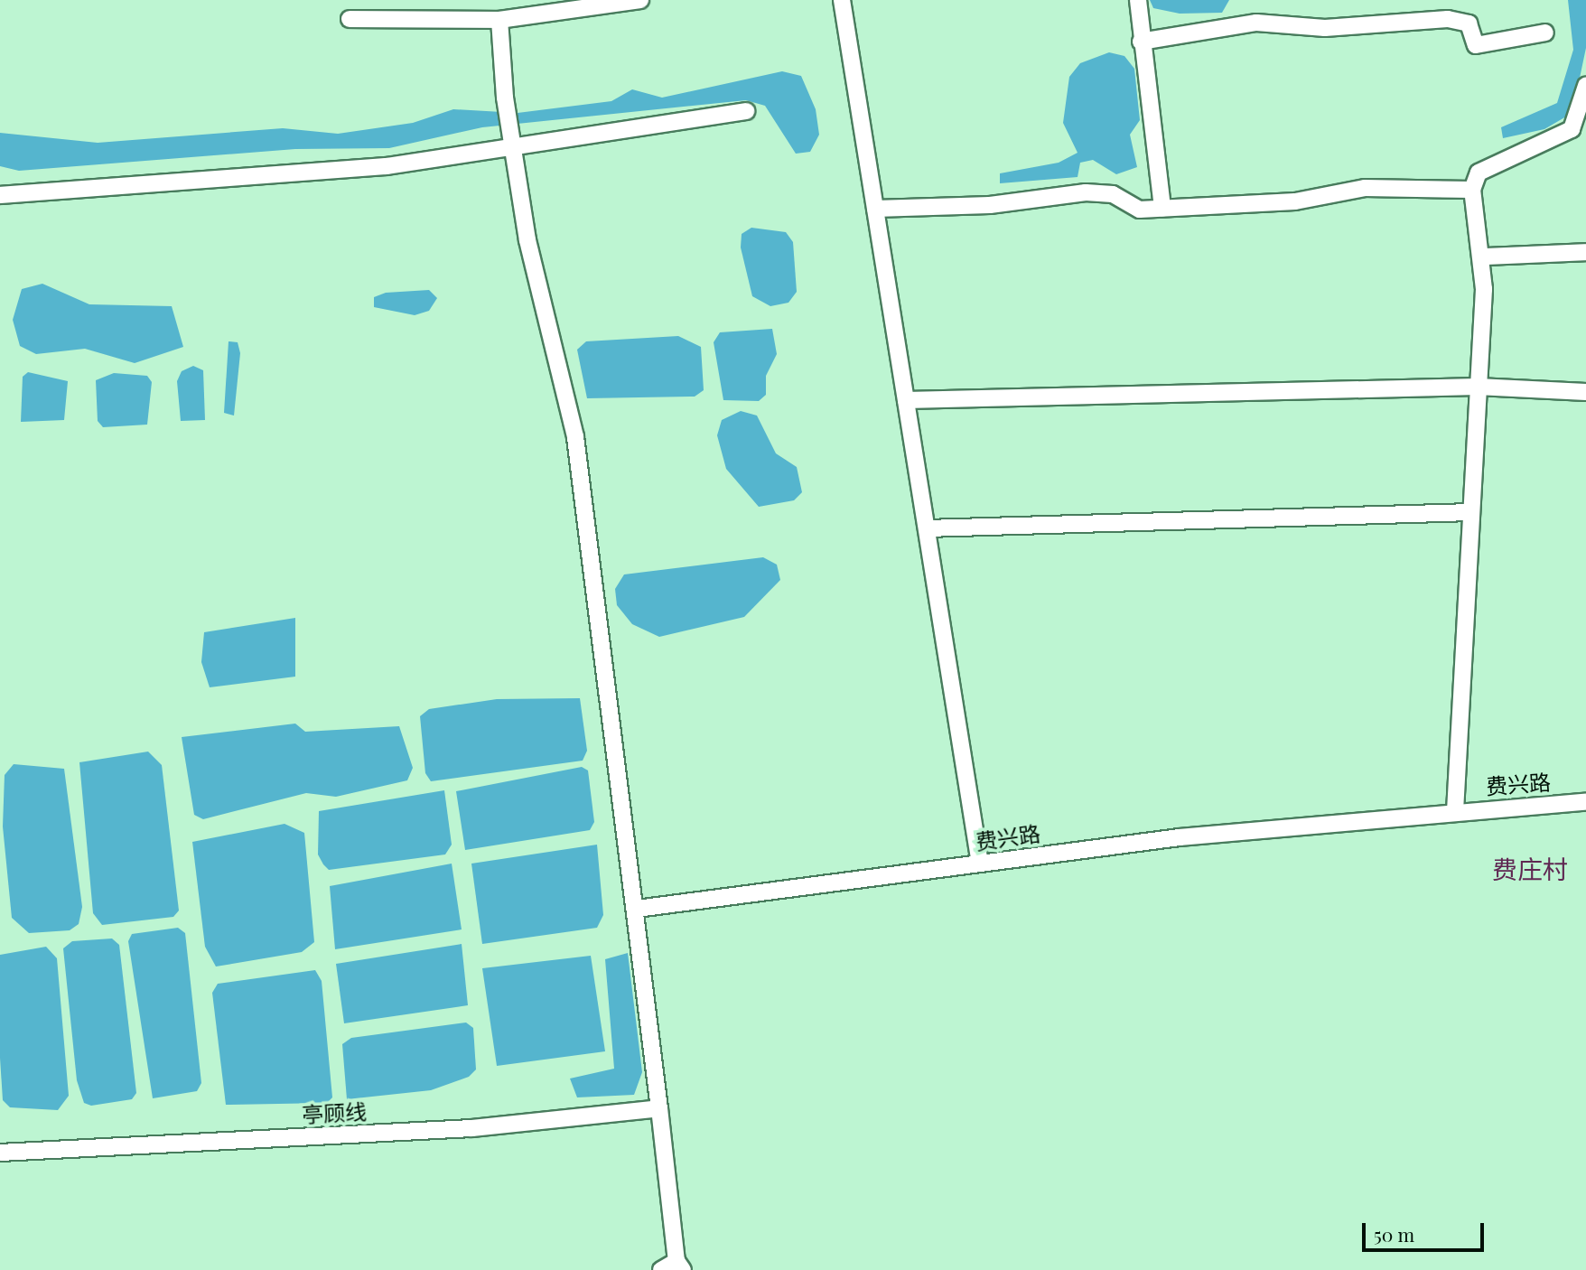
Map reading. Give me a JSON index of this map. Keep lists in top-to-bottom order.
{
  "streets": {
    "street": ["费兴路", "亭顾线"]
  },
  "districts": ["费庄村"],
  "scale_bar": "50 m"
}
